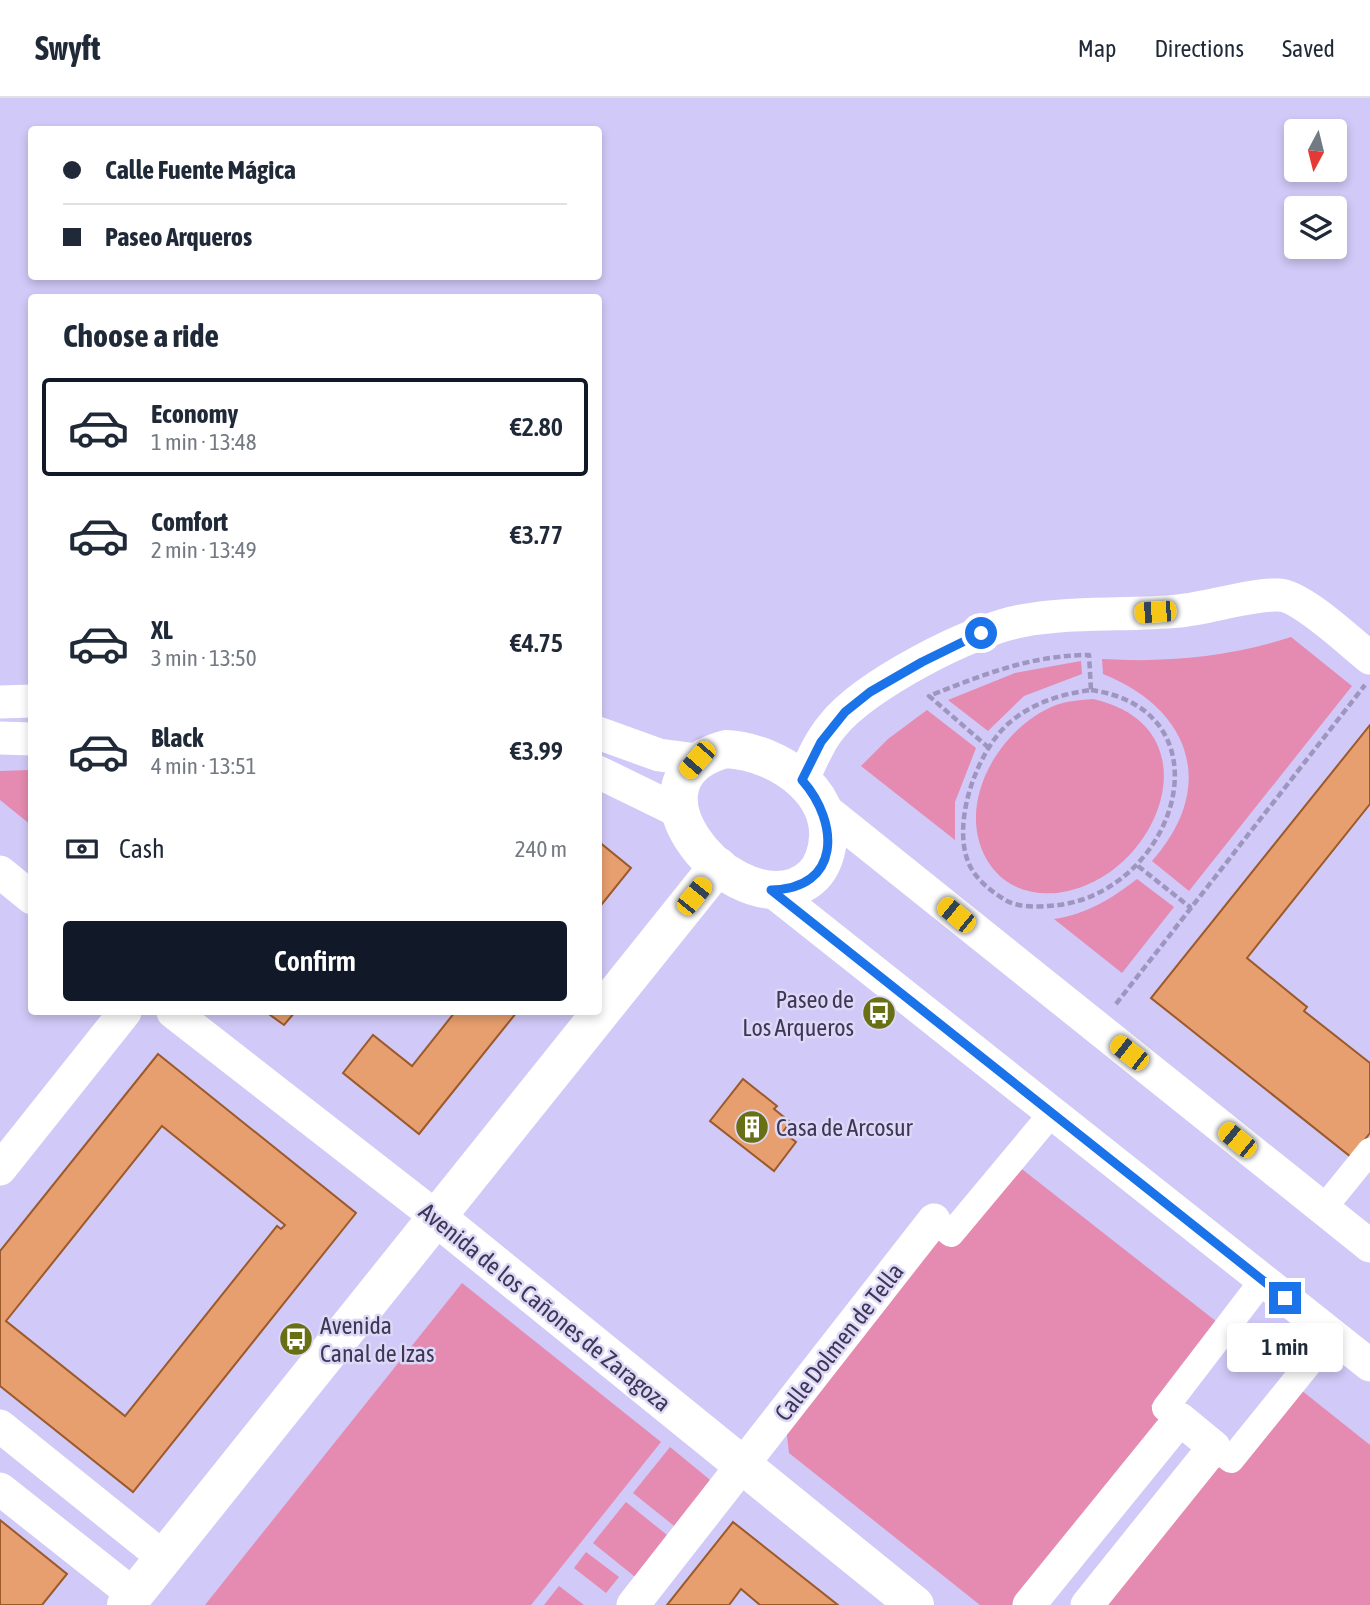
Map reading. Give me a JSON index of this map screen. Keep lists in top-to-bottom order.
{
  "streets": {
    "street": ["Avenida de los Cañones de Zaragoza", "Calle Dolmen de Tella"]
  },
  "crossings": [
    ["Avenida de los Cañones de Zaragoza", "Calle Dolmen de Tella"]
  ],
  "places": {
    "bus stop": ["Paseo de Los Arqueros", "Avenida Canal de Izas"],
    "building": ["Casa de Arcosur"]
  },
  "north": "bottom",
  "page": {
    "header": "Swyft",
    "nav": ["Map", "Directions", "Saved"],
    "banner": ["Calle Fuente Mágica", "Paseo Arqueros"],
    "heading": "Choose a ride",
    "list": [
      {
        "name": "Economy",
        "note": "1 min · 13:48",
        "value": "€2.80"
      },
      {
        "name": "Comfort",
        "note": "2 min · 13:49",
        "value": "€3.77"
      },
      {
        "name": "XL",
        "note": "3 min · 13:50",
        "value": "€4.75"
      },
      {
        "name": "Black",
        "note": "4 min · 13:51",
        "value": "€3.99"
      }
    ],
    "pay": ["Cash", "240 m"],
    "buttons": "Confirm",
    "bubble": "1 min"
  }
}
